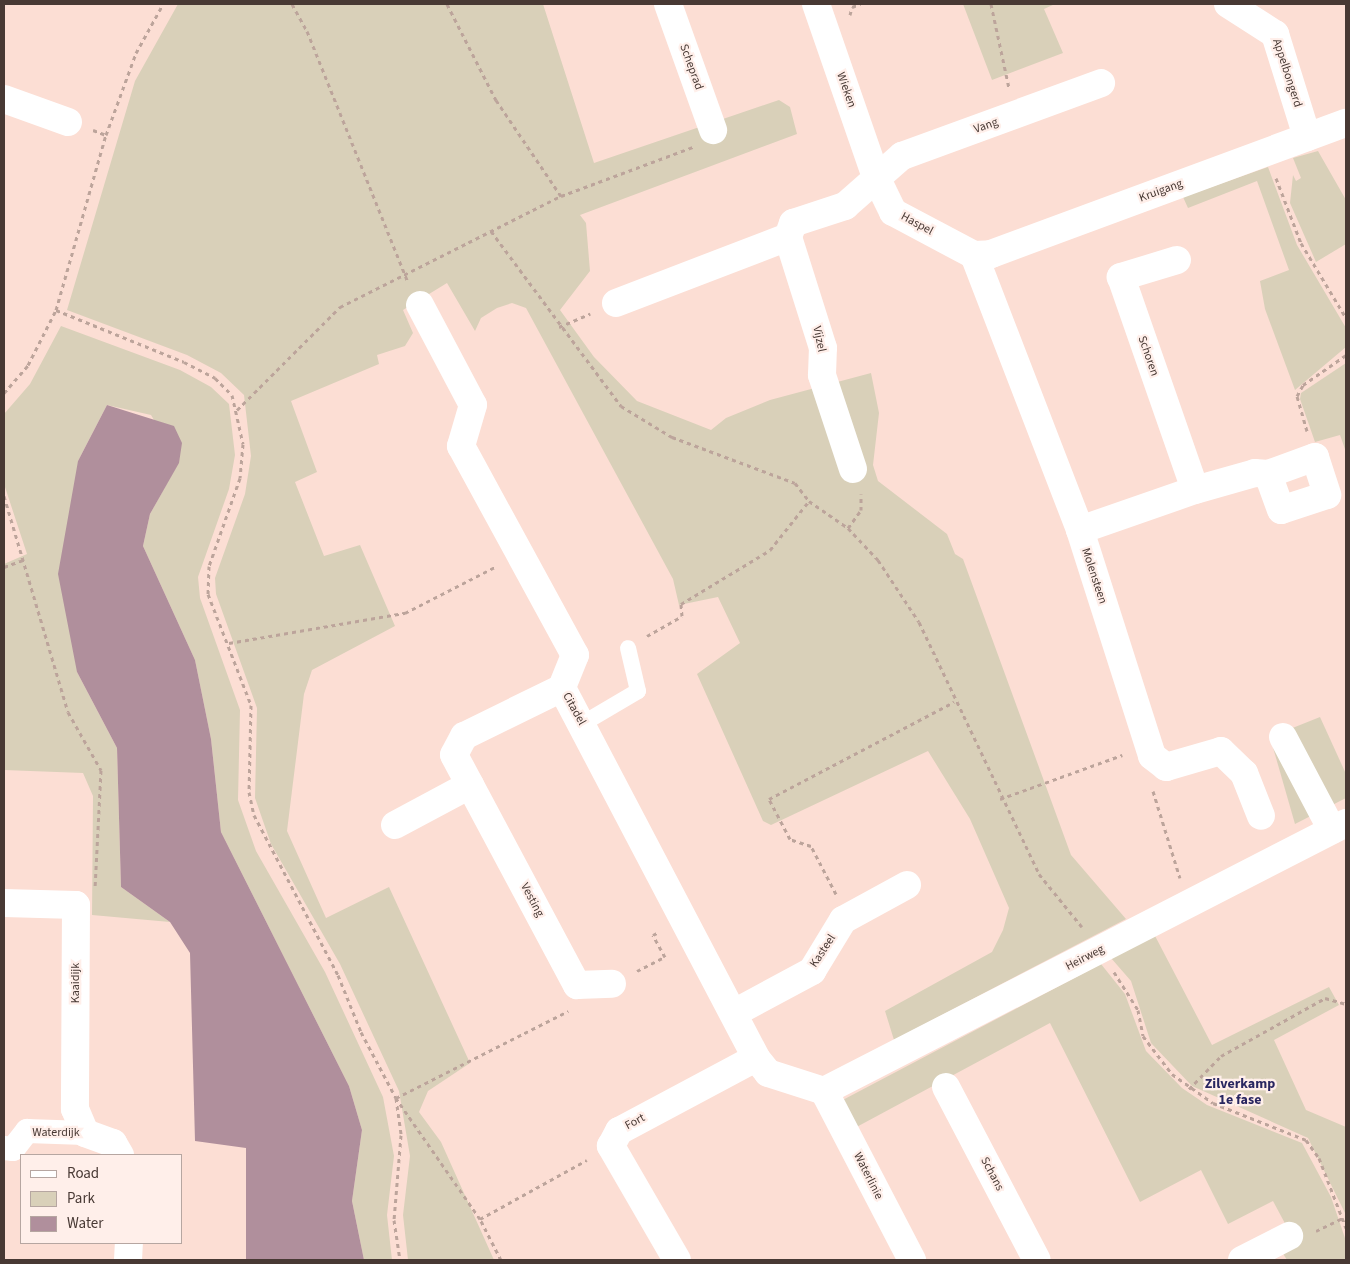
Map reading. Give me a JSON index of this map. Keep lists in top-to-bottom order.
{
  "streets": {
    "street": [
      "Scheprad",
      "Appelbongerd",
      "Wieken",
      "Vang",
      "Kruigang",
      "Haspel",
      "Vijzel",
      "Schoren",
      "Molensteen",
      "Citadel",
      "Vesting",
      "Kasteel",
      "Heirweg",
      "Kaaidijk",
      "Fort",
      "Waterdijk",
      "Schans",
      "Waterlinie"
    ]
  },
  "crossings": [
    ["Appelbongerd", "Kruigang"],
    ["Wieken", "Vang"],
    ["Wieken", "Haspel"],
    ["Vang", "Haspel"],
    ["Kruigang", "Haspel"],
    ["Kruigang", "Molensteen"],
    ["Haspel", "Molensteen"],
    ["Citadel", "Vesting"],
    ["Citadel", "Kasteel"],
    ["Citadel", "Fort"],
    ["Heirweg", "Waterlinie"],
    ["Kaaidijk", "Waterdijk"]
  ],
  "districts": ["Zilverkamp 1e fase"],
  "legend": ["Road", "Park", "Water"]
}
